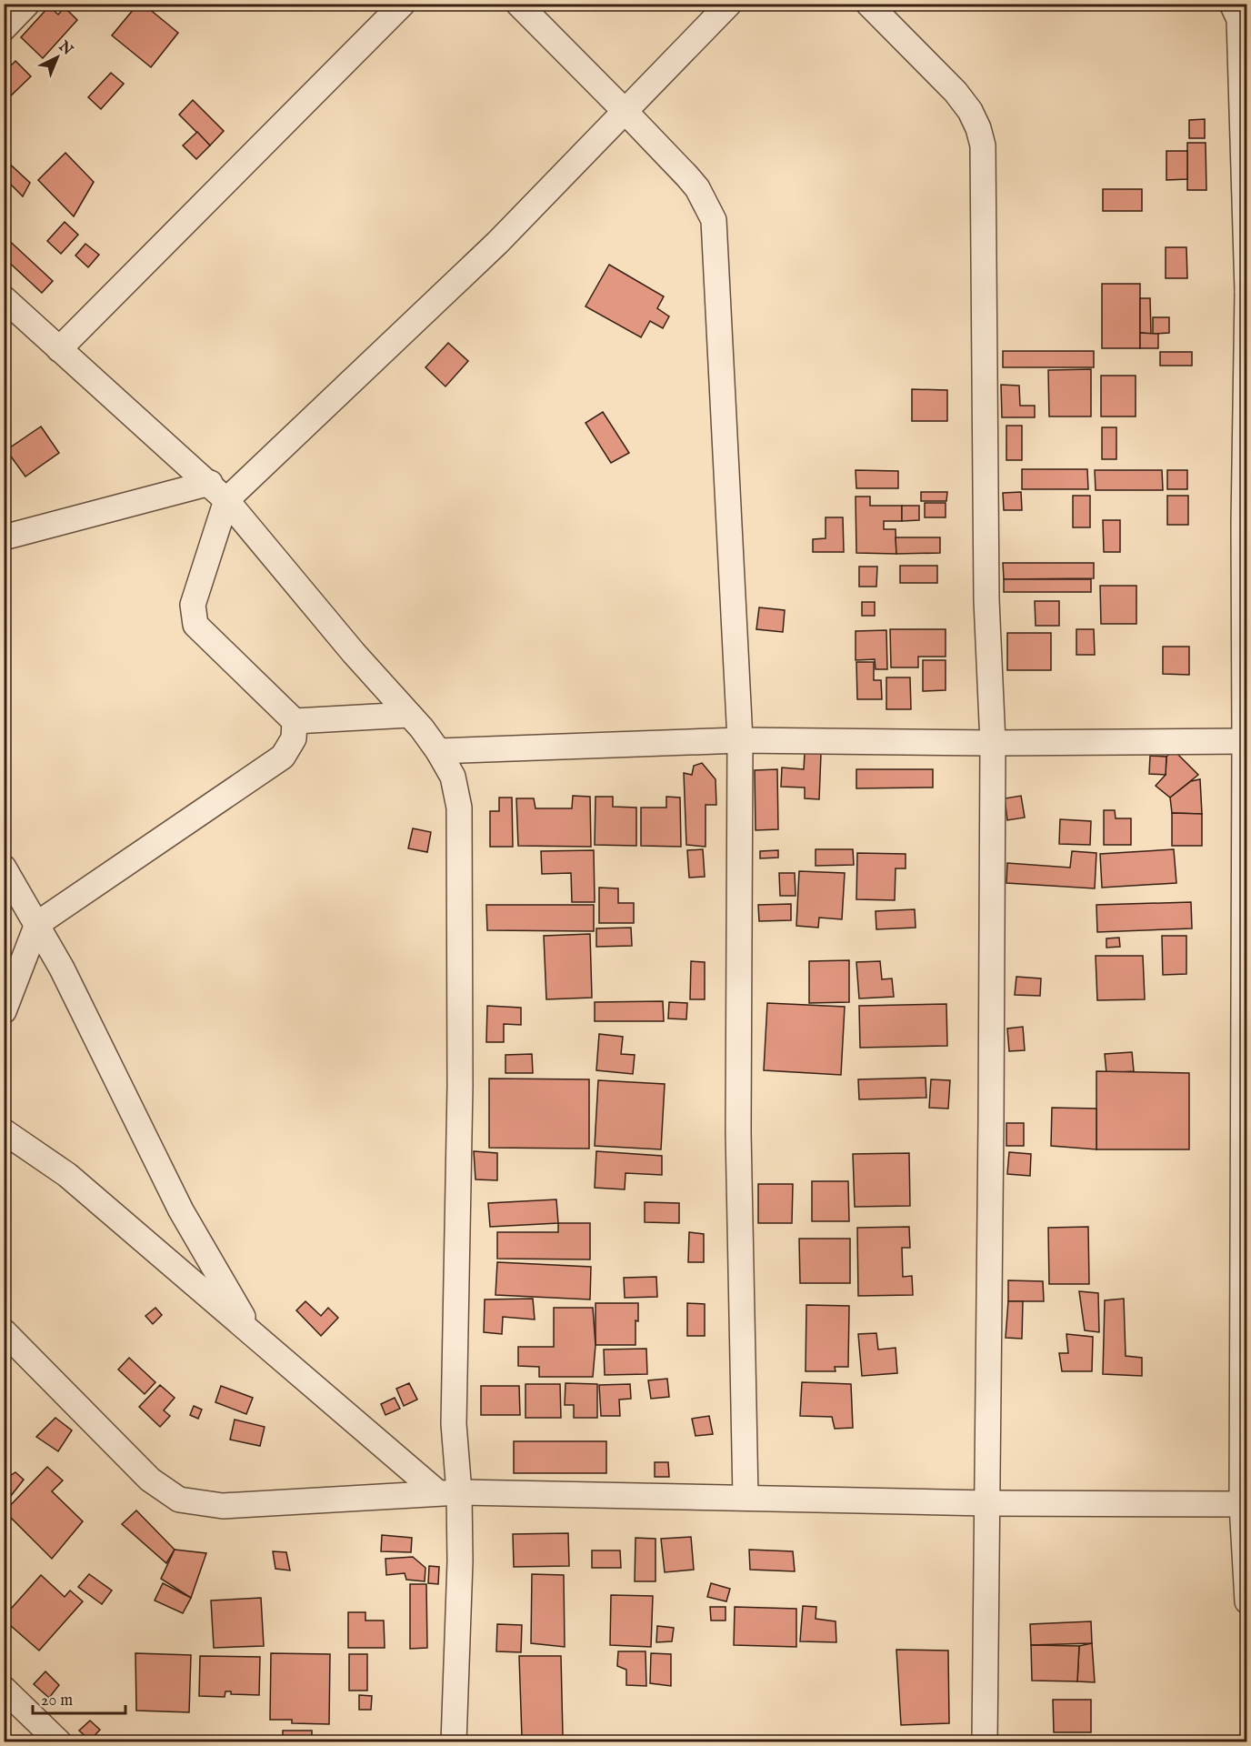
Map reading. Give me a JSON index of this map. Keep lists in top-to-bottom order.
{
  "scale_bar": "20 m",
  "north": "top right"
}
